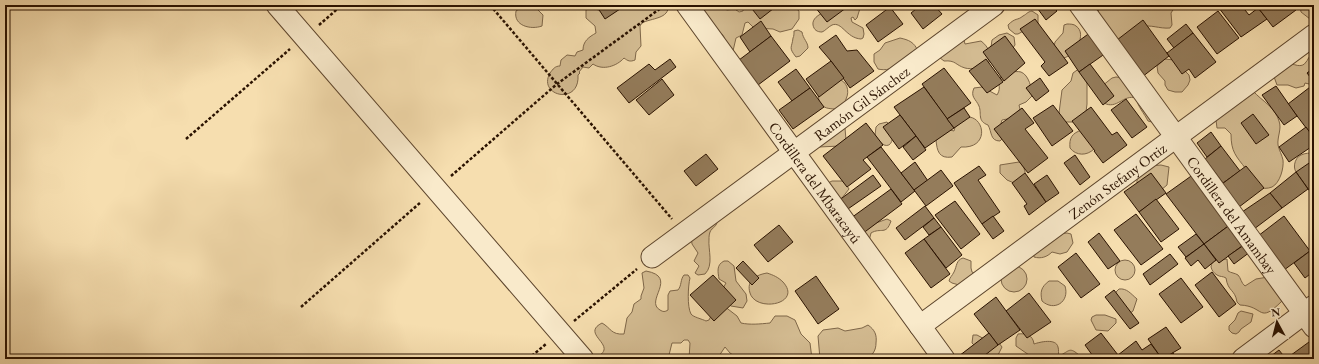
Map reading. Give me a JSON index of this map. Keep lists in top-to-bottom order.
{
  "streets": {
    "street": [
      "Ramón Gil Sánchez",
      "Zenón Stefany Ortiz",
      "Cordillera del Mbaracayú",
      "Cordillera del Amambay"
    ]
  },
  "crossings": [
    ["Ramón Gil Sánchez", "Cordillera del Mbaracayú"],
    ["Zenón Stefany Ortiz", "Cordillera del Mbaracayú"],
    ["Zenón Stefany Ortiz", "Cordillera del Amambay"]
  ],
  "north": "top"
}
